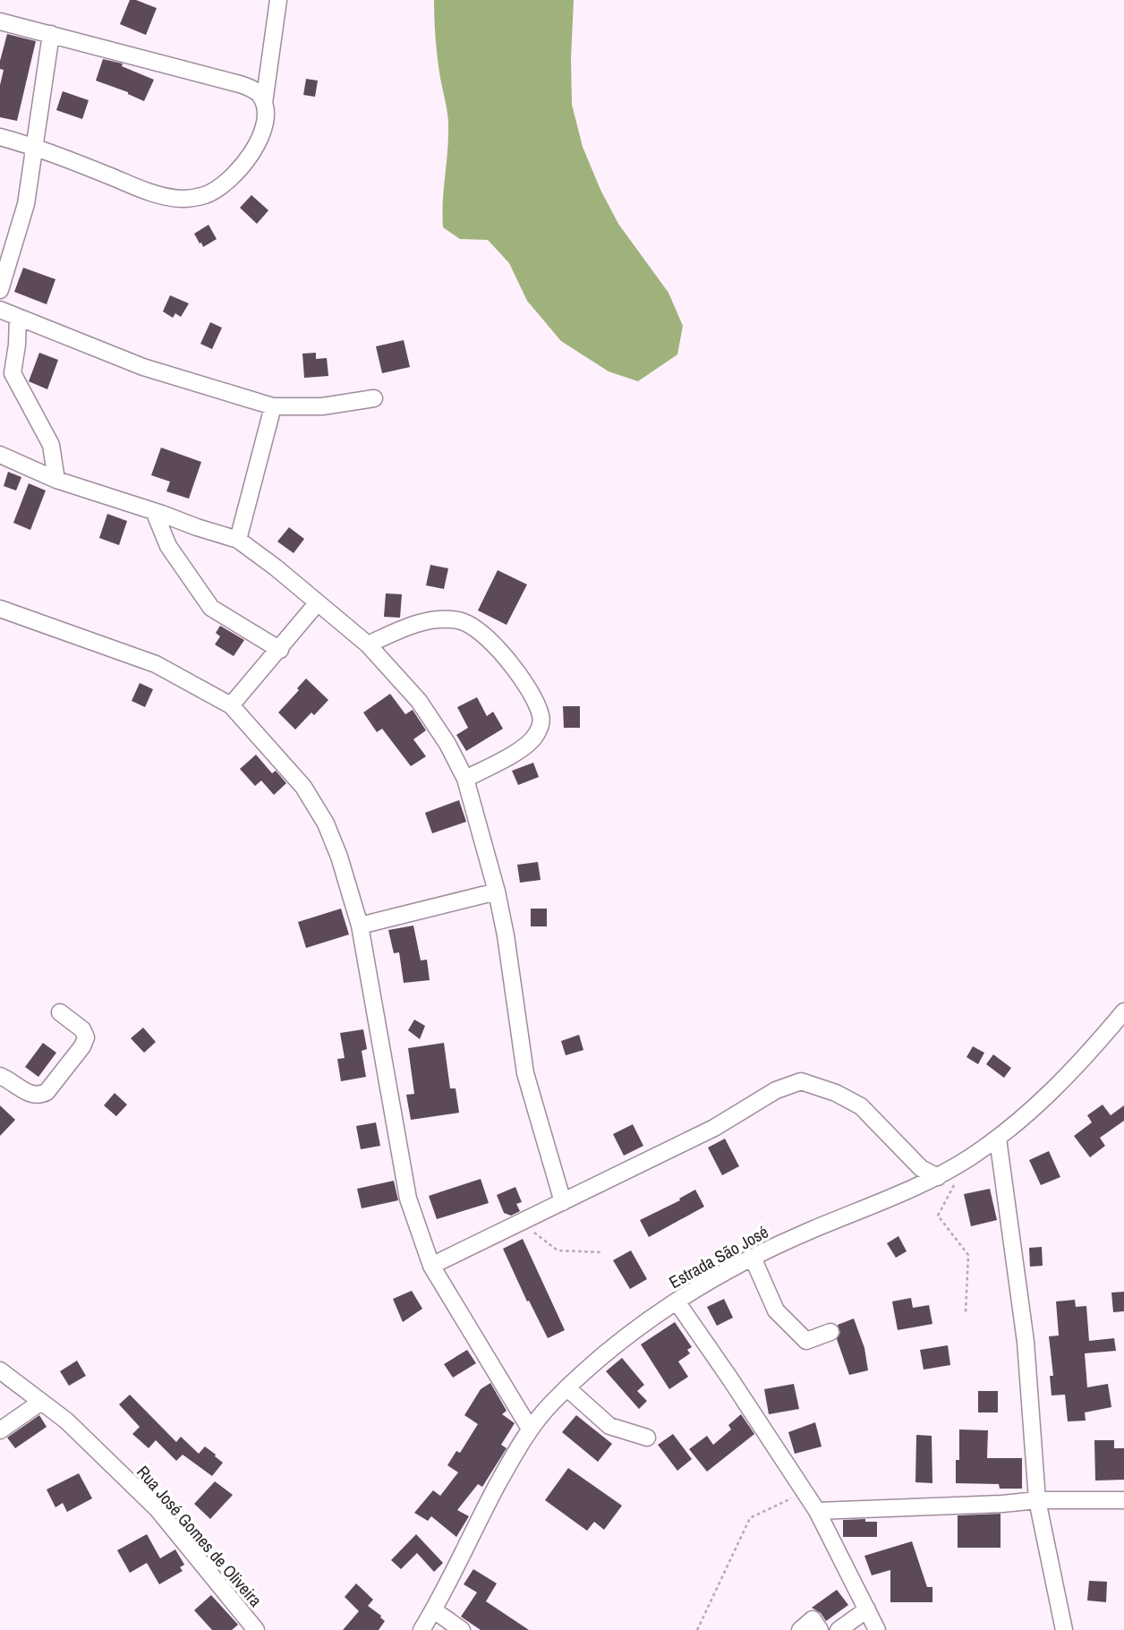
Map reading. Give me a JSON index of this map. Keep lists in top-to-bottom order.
{
  "streets": {
    "street": ["Estrada São José", "Rua José Gomes de Oliveira"]
  }
}
